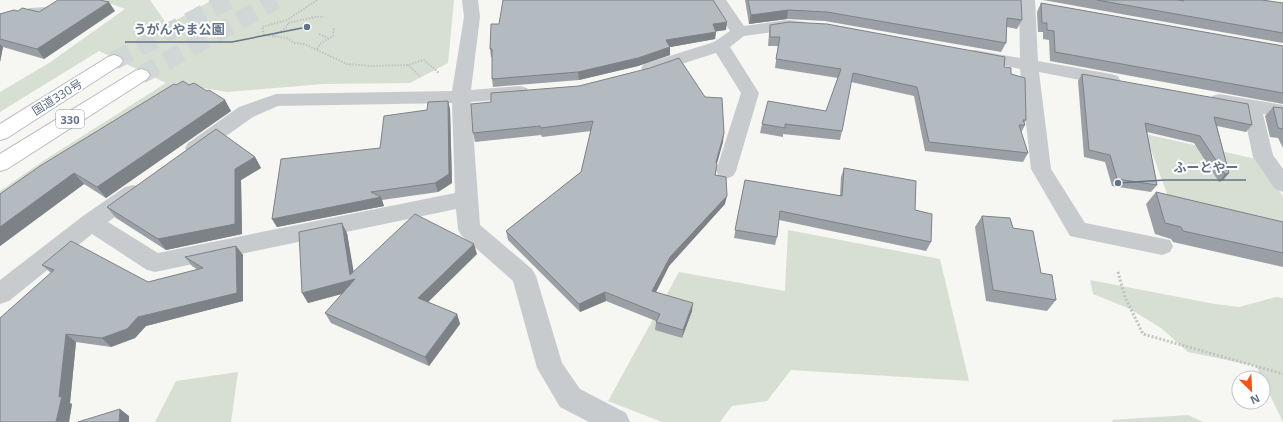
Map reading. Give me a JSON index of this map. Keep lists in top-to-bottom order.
{
  "streets": {
    "highway": ["国道330号", "330"]
  },
  "places": ["うがんやま公園", "ふーとやー"],
  "north": "bottom right"
}
